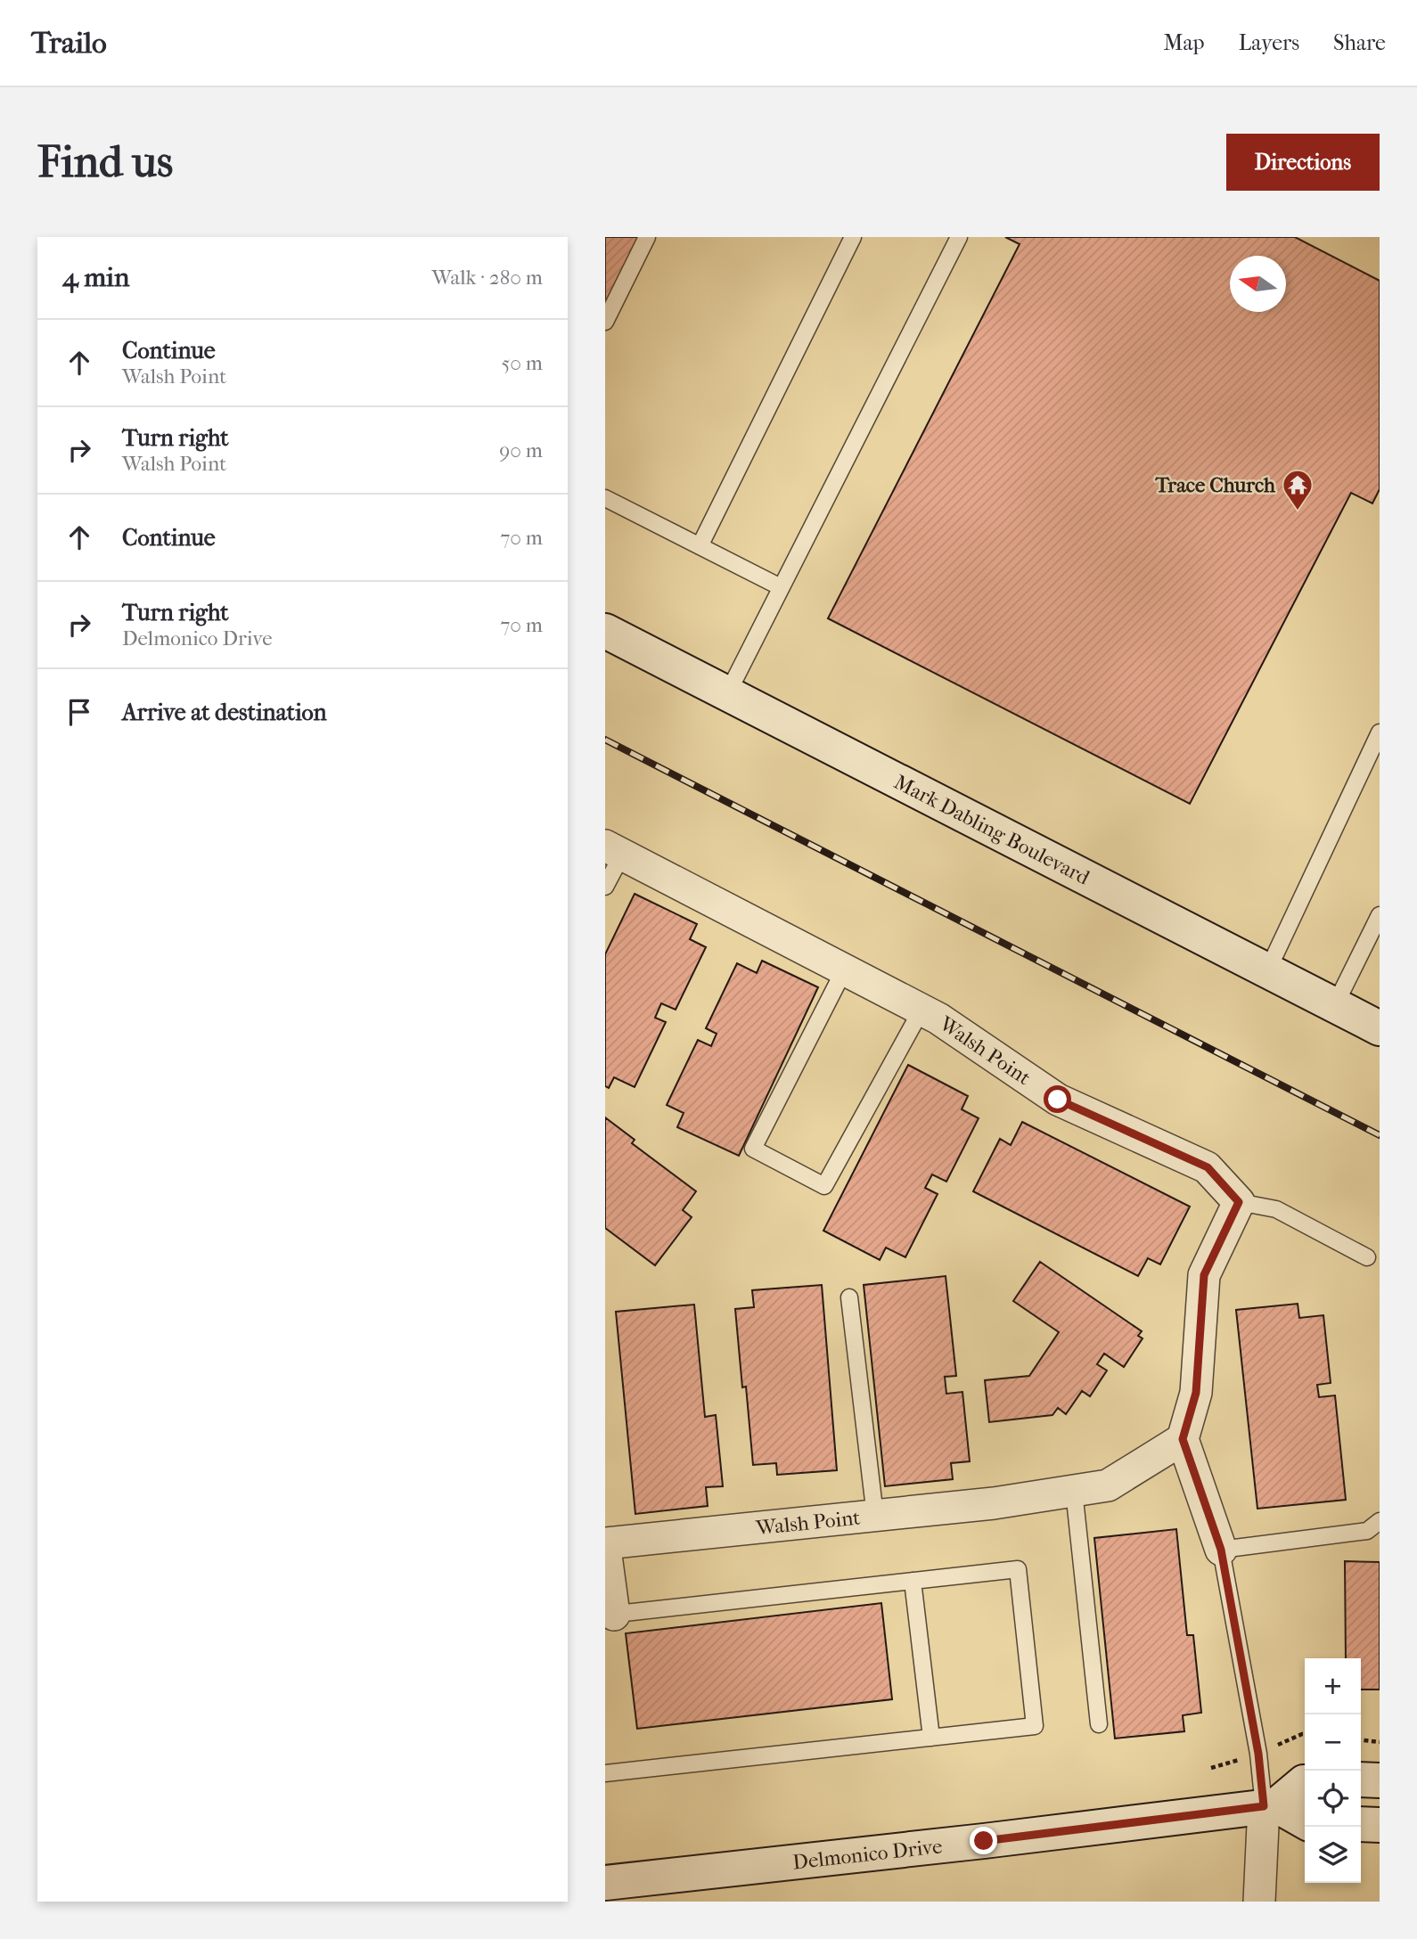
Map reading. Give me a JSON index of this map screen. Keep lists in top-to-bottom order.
{
  "streets": {
    "street": ["Mark Dabling Boulevard", "Walsh Point", "Delmonico Drive"]
  },
  "places": {
    "temple": ["Trace Church"]
  },
  "north": "left",
  "page": {
    "header": "Trailo",
    "nav": ["Map", "Layers", "Share"],
    "buttons": "Directions",
    "title": "Find us",
    "heading": ["4 min", "Walk · 280 m"],
    "list": [
      ["Continue", "Walsh Point", "50 m"],
      ["Turn right", "Walsh Point", "90 m"],
      ["Continue", "70 m"],
      ["Turn right", "Delmonico Drive", "70 m"],
      "Arrive at destination"
    ],
    "map_buttons": ["+", "−"]
  }
}
